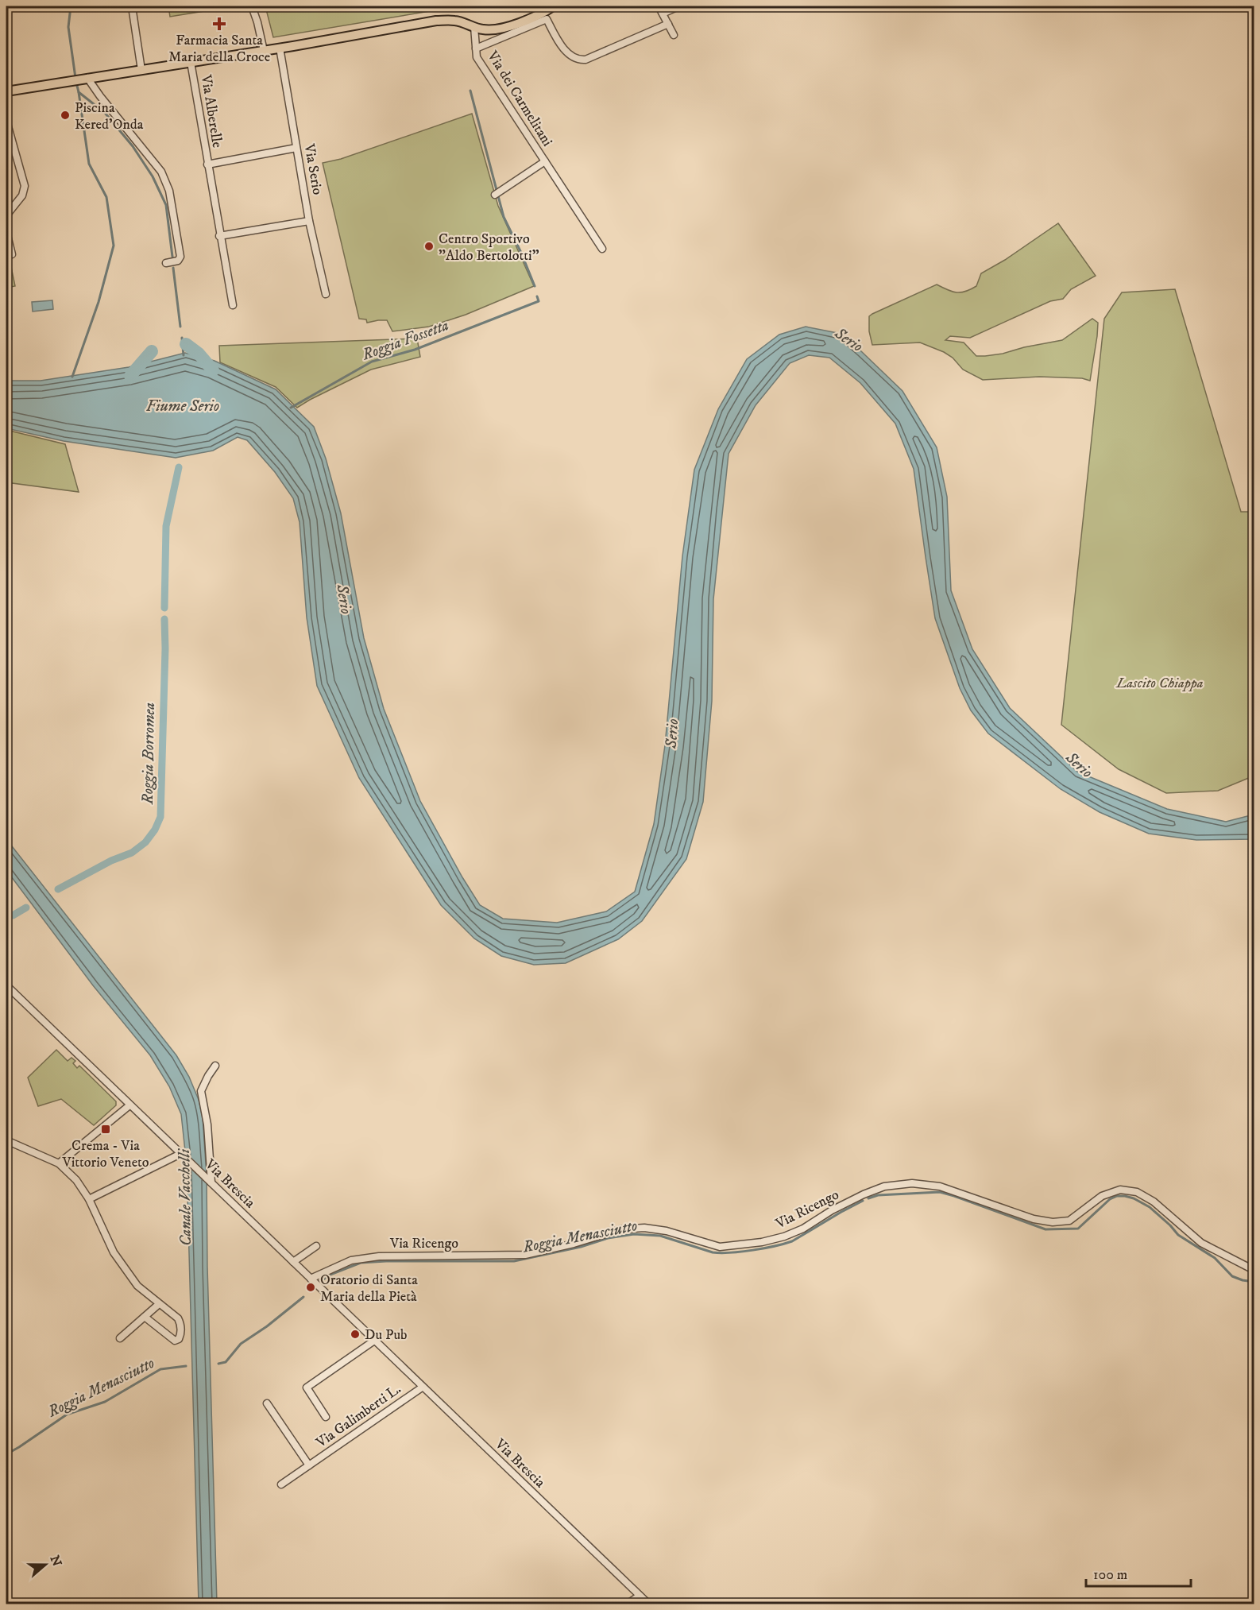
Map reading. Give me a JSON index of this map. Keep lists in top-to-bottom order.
{
  "streets": {
    "street": [
      "Via dei Carmelitani",
      "Via Alberelle",
      "Via Serio",
      "Via Brescia",
      "Via Ricengo",
      "Via Galimberti L."
    ]
  },
  "crossings": [
    ["Via Alberelle", "Via Serio"],
    ["Via Brescia", "Via Ricengo"],
    ["Via Brescia", "Via Galimberti L."]
  ],
  "water": [
    "Roggia Fossetta",
    "Serio",
    "Fiume Serio",
    "Roggia Borromea",
    "Canale Vacchelli",
    "Roggia Menasciutto"
  ],
  "parks": ["Lascito Chiappa"],
  "places": {
    "health": ["Farmacia Santa Maria della Croce"],
    "other": [
      "Piscina Kered'Onda",
      "Centro Sportivo \"Aldo Bertolotti\"",
      "Oratorio di Santa Maria della Pietà",
      "Du Pub"
    ],
    "transit": ["Crema - Via Vittorio Veneto"]
  },
  "scale_bar": "100 m",
  "north": "right"
}
